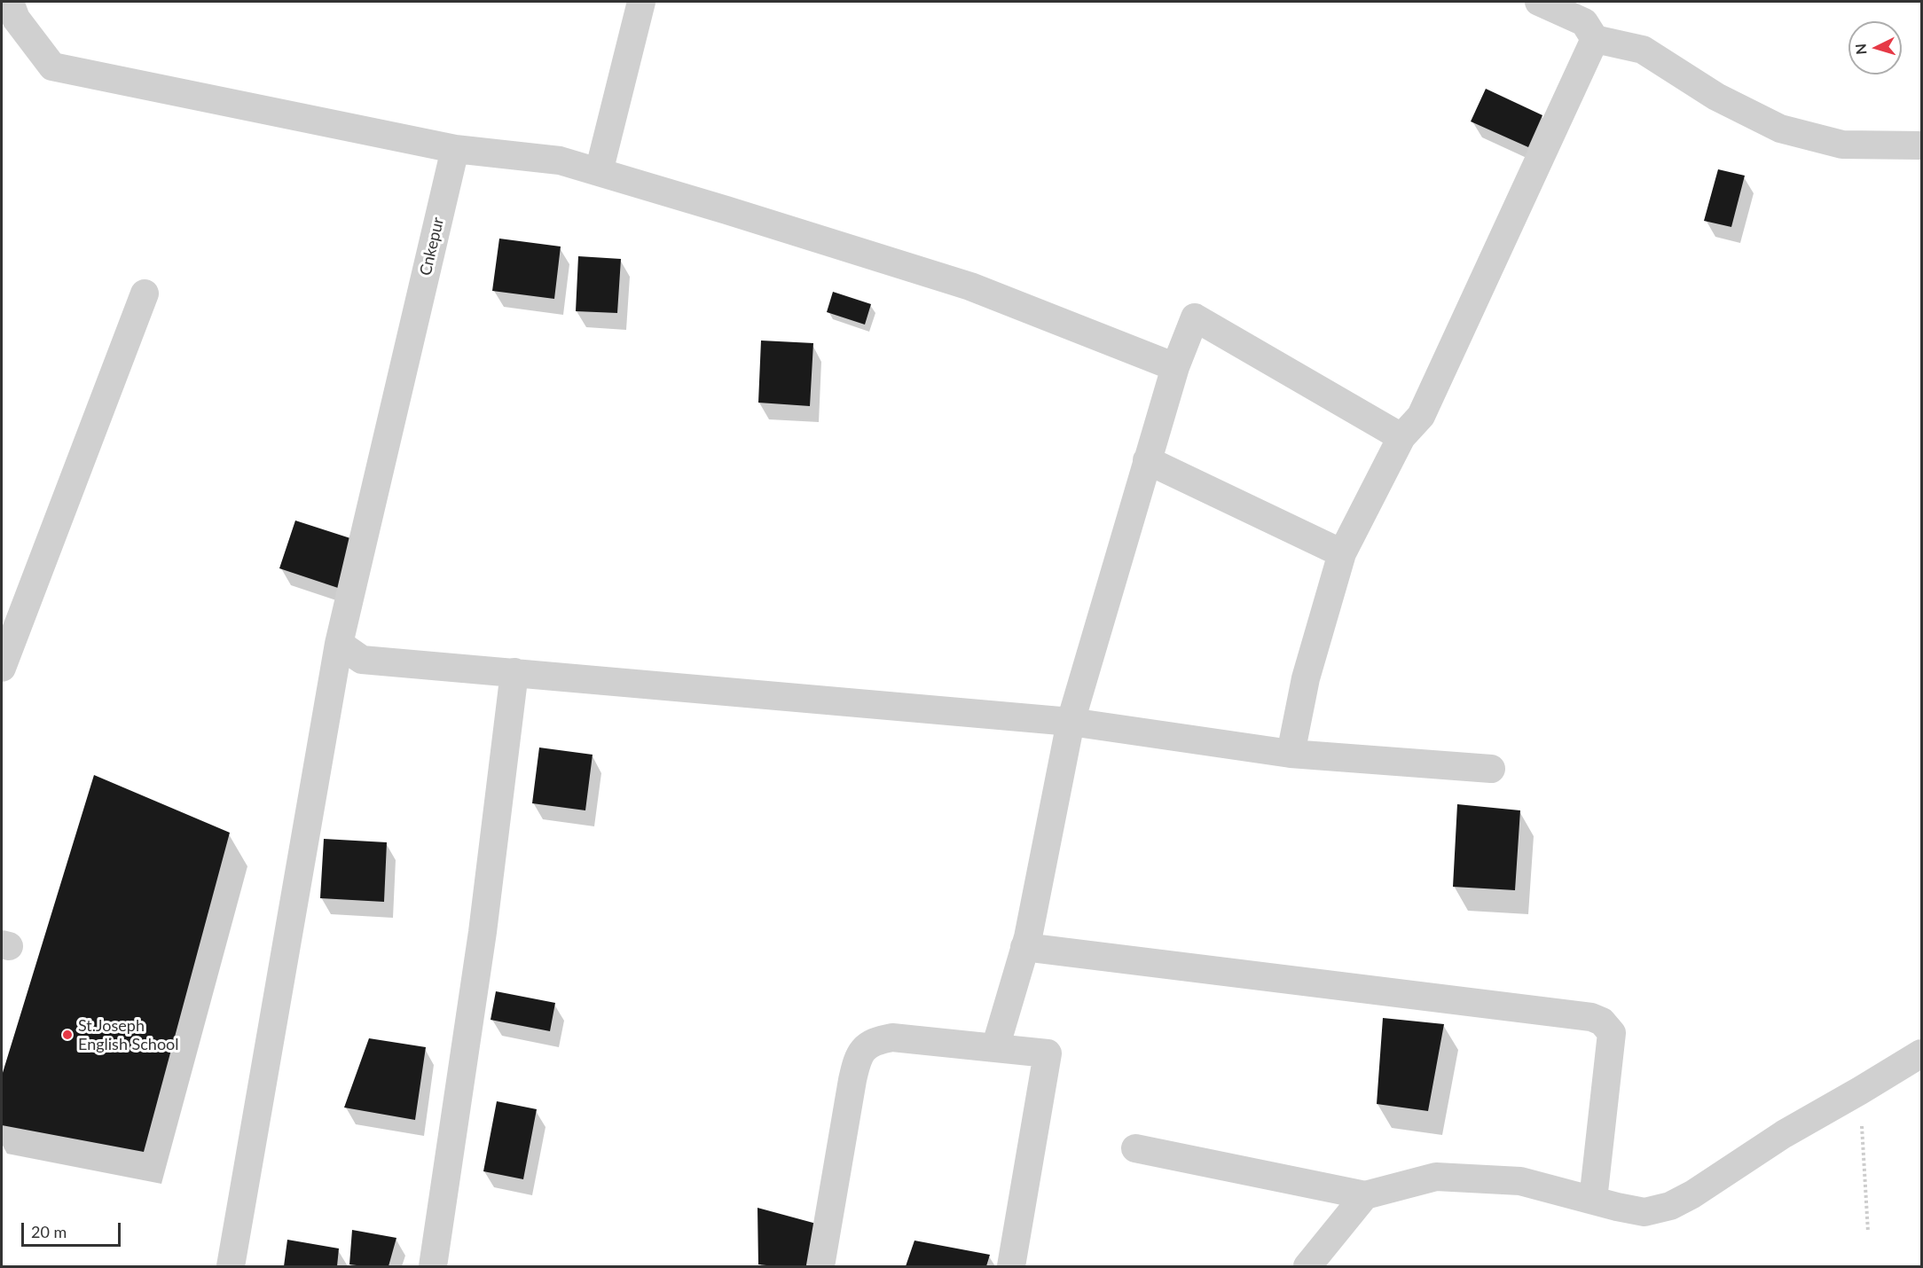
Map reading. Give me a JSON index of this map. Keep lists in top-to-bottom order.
{
  "streets": {
    "street": ["Cnkepur"]
  },
  "places": ["St.Joseph English School"],
  "scale_bar": "20 m",
  "north": "left"
}
